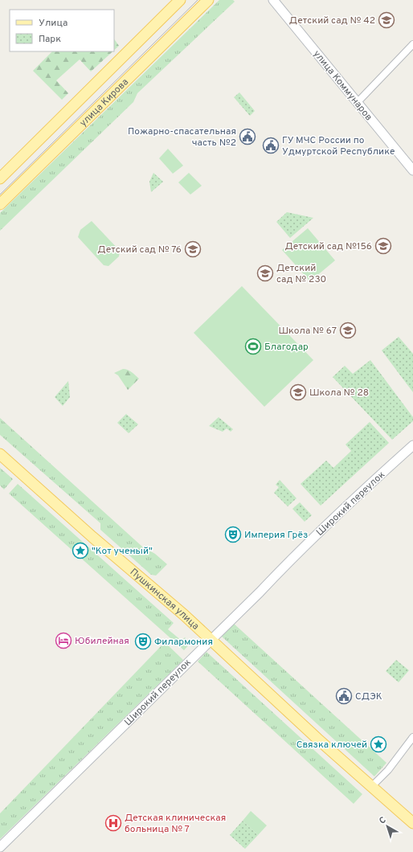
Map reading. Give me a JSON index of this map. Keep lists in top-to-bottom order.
{
  "streets": {
    "main road": ["улица Кирова", "Пушкинская улица"],
    "street": ["улица Коммунаров", "Широкий переулок"]
  },
  "crossings": [
    ["Широкий переулок", "Пушкинская улица"]
  ],
  "places": {
    "school or university": [
      "Детский сад № 42",
      "Детский сад №156",
      "Детский сад № 76",
      "Детский сад № 230",
      "Школа № 67",
      "Школа № 28"
    ],
    "public building": ["Пожарно-спасательная часть №2", "ГУ МЧС России по Удмуртской Республике", "СДЭК"],
    "sports": ["Благодар"],
    "theatre": ["Империя Грёз", "Филармония"],
    "place": ["\"Кот ученый\"", "Связка ключей"],
    "hotel": ["Юбилейная"],
    "hospital": ["Детская клиническая больница № 7"]
  },
  "legend": ["Улица", "Парк"],
  "north": "top left"
}
